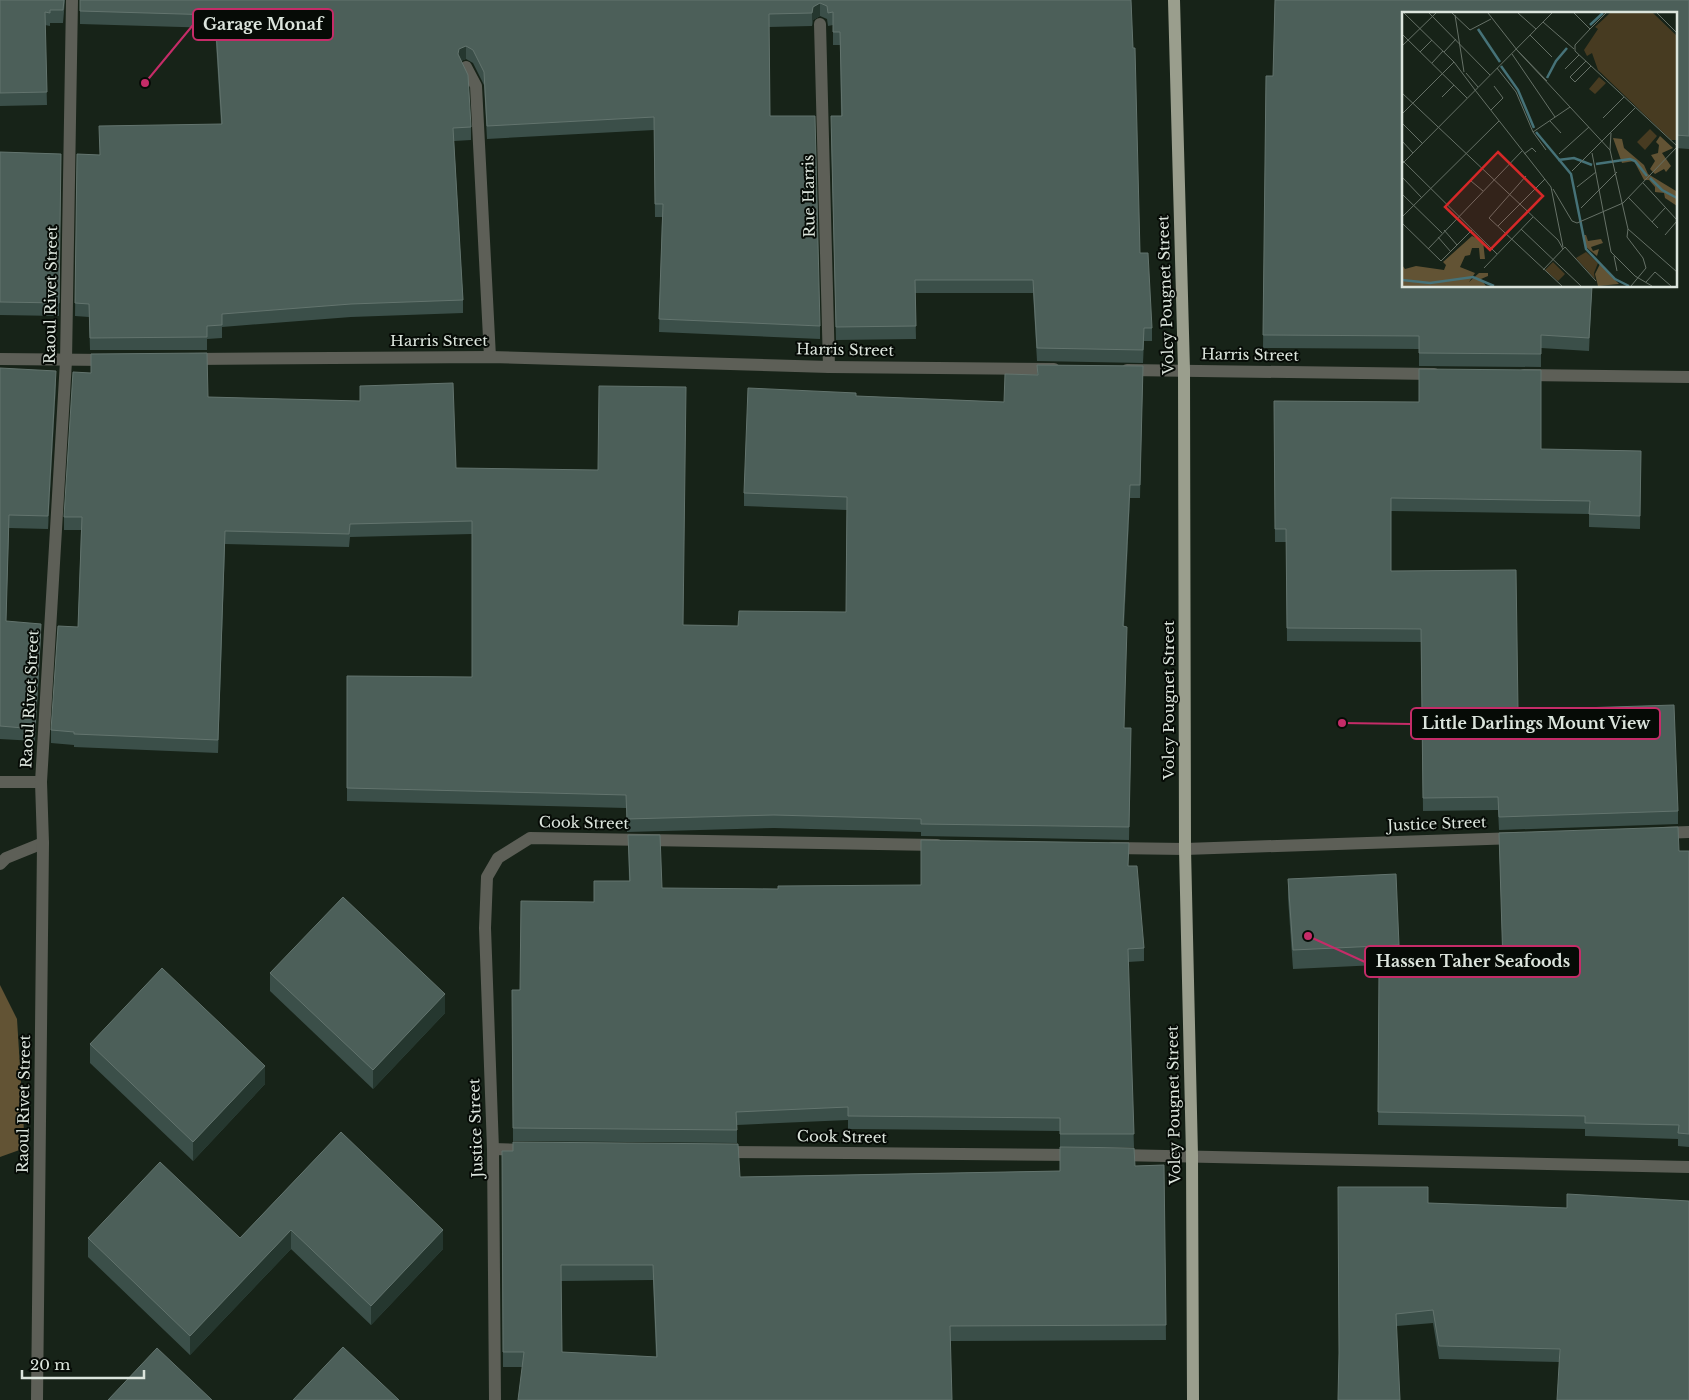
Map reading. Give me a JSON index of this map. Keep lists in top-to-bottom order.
{
  "streets": {
    "main road": ["Volcy Pougnet Street"],
    "street": [
      "Rue Harris",
      "Raoul Rivet Street",
      "Harris Street",
      "Cook Street",
      "Justice Street"
    ]
  },
  "crossings": [
    ["Rue Harris", "Harris Street"],
    ["Volcy Pougnet Street", "Harris Street"],
    ["Volcy Pougnet Street", "Cook Street"],
    ["Volcy Pougnet Street", "Justice Street"],
    ["Cook Street", "Justice Street"]
  ],
  "places": ["Garage Monaf", "Little Darlings Mount View", "Hassen Taher Seafoods"],
  "scale_bar": "20 m"
}
